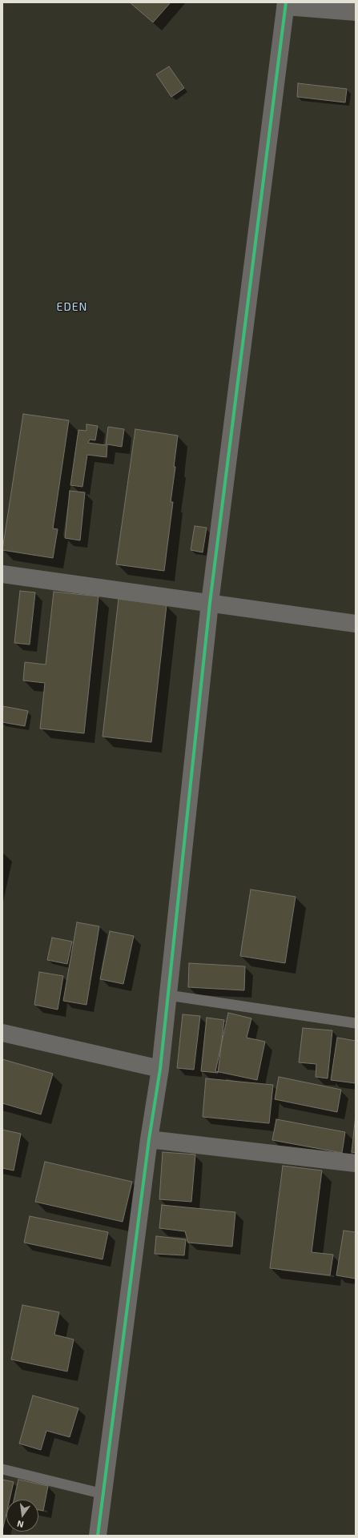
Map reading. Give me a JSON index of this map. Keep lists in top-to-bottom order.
{
  "districts": ["EDEN"],
  "north": "bottom"
}
